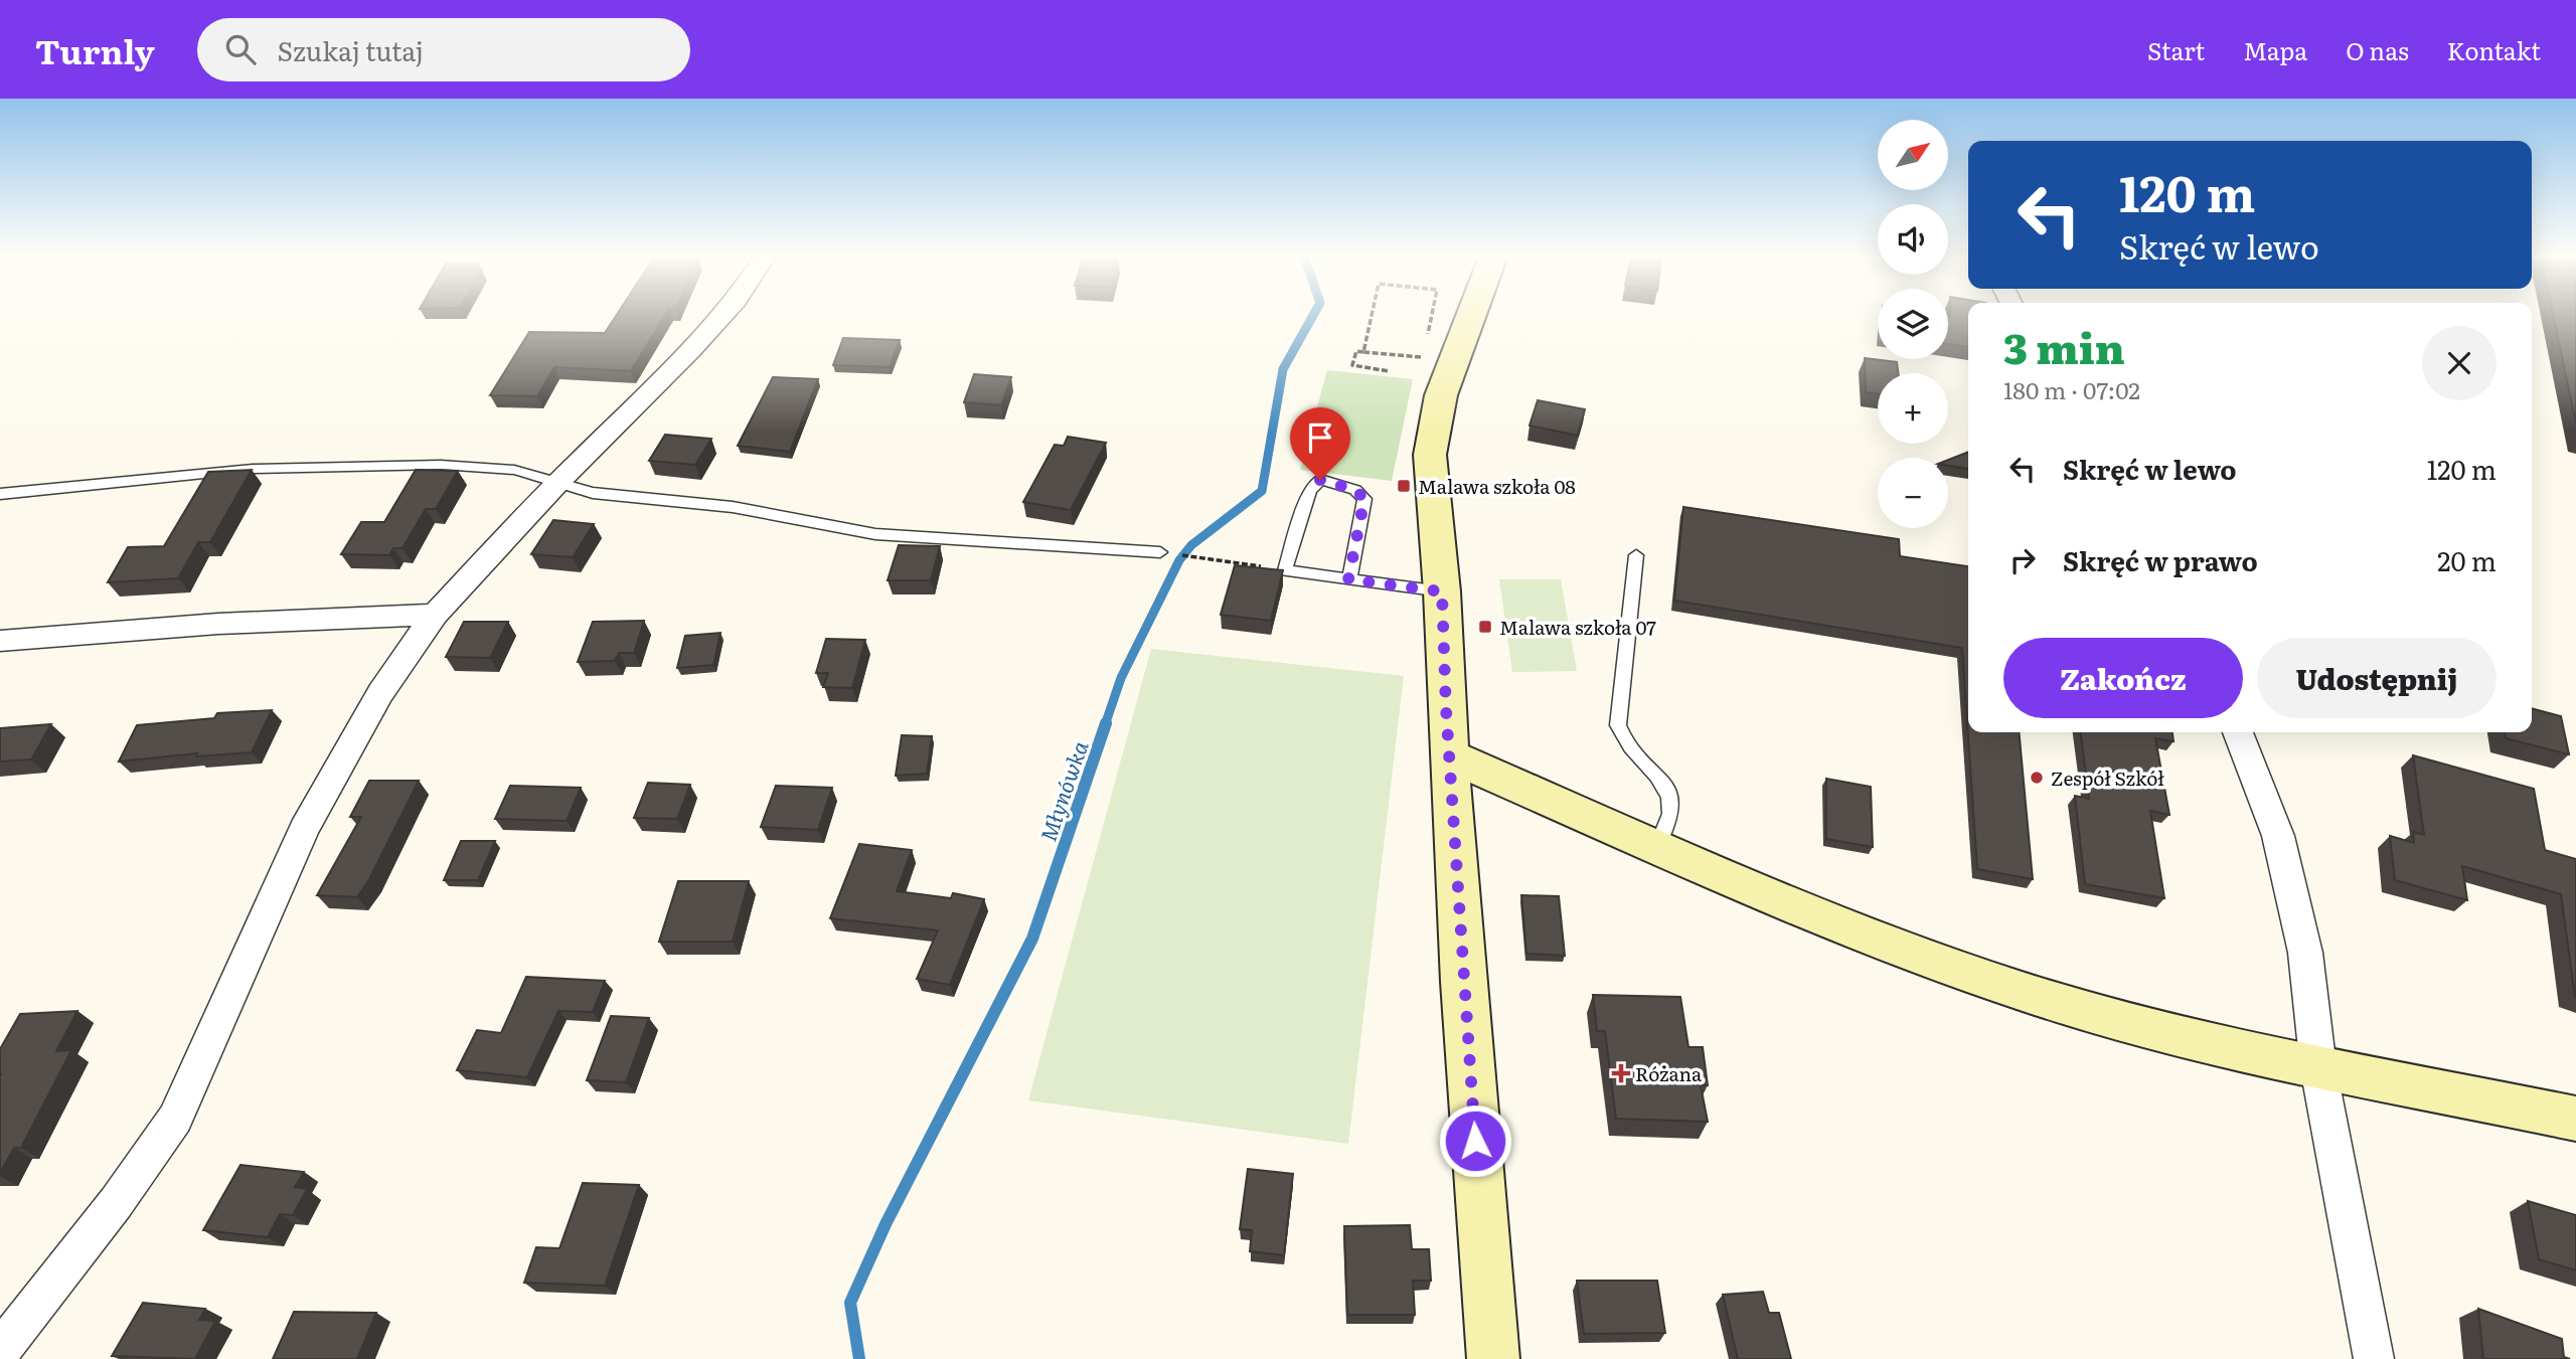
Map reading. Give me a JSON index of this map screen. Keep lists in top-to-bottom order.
{
  "water": ["Młynówka"],
  "places": {
    "transit": ["Malawa szkoła 08", "Malawa szkoła 07"],
    "other": ["Zespół Szkół"],
    "health": ["Różana"]
  },
  "north": "top right",
  "page": {
    "header": "Turnly",
    "search": "Szukaj tutaj",
    "nav": [
      "Start",
      "Mapa",
      "O nas",
      "Kontakt"
    ],
    "map_buttons": ["+", "−"],
    "turn": ["120 m", "Skręć w lewo"],
    "heading": ["3 min", "180 m · 07:02"],
    "list": [
      {
        "name": "Skręć w lewo",
        "value": "120 m"
      },
      {
        "name": "Skręć w prawo",
        "value": "20 m"
      }
    ],
    "buttons": ["Zakończ", "Udostępnij"]
  }
}
